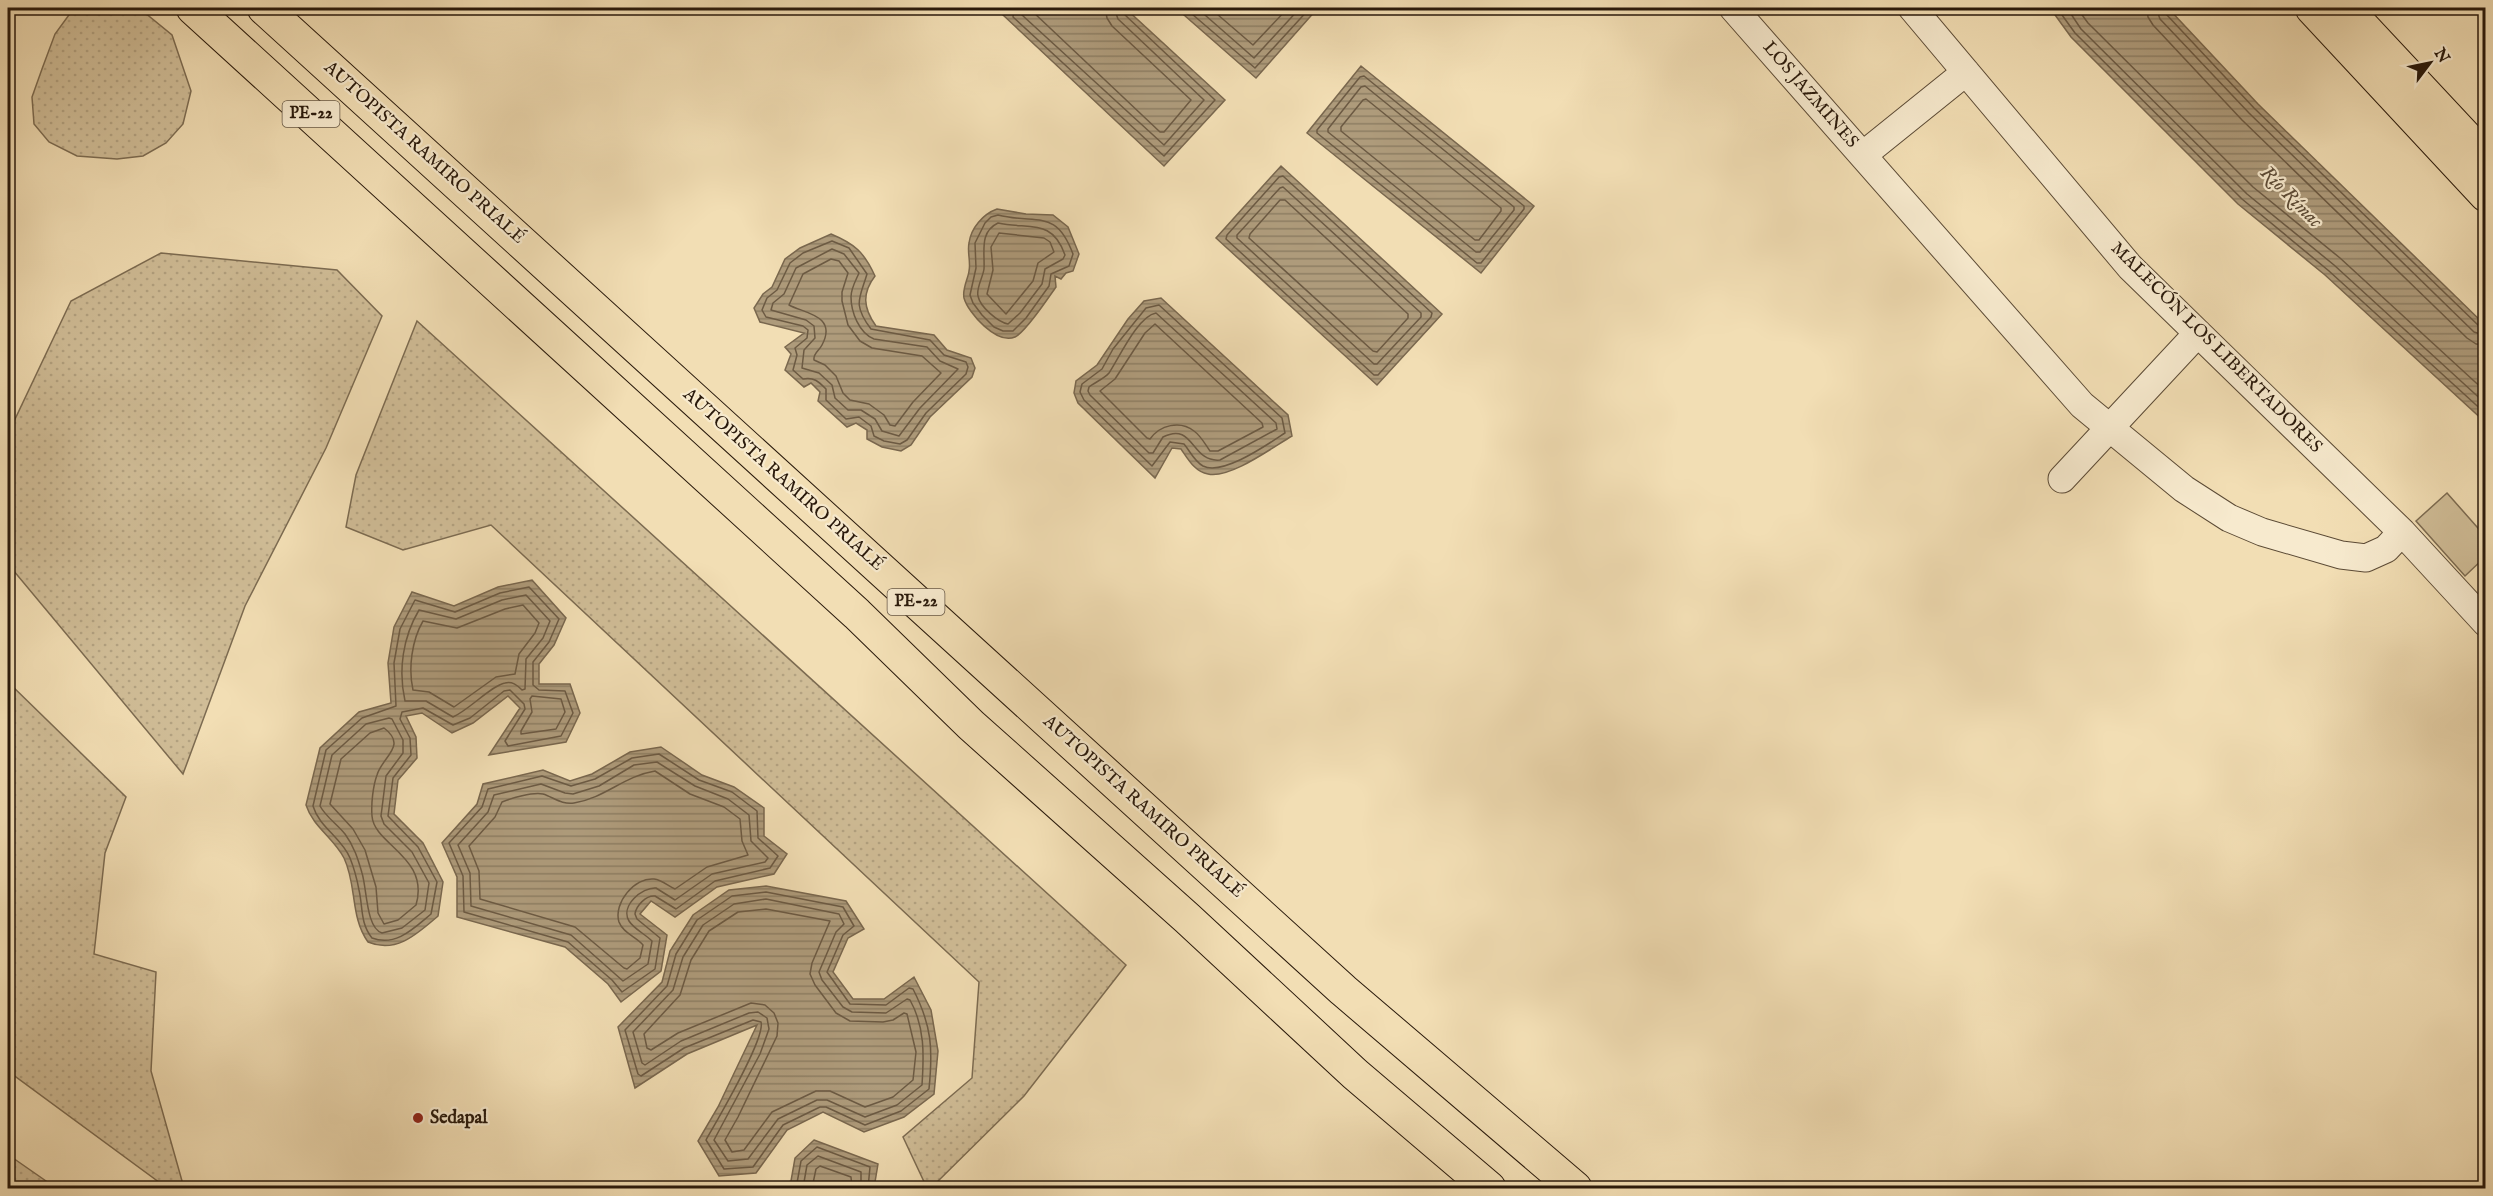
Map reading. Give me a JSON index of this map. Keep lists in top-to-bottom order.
{
  "streets": {
    "main road": ["PE-22", "AUTOPISTA RAMIRO PRIALÉ"],
    "street": ["LOS JAZMINES", "MALECÓN LOS LIBERTADORES"]
  },
  "crossings": [
    ["LOS JAZMINES", "MALECÓN LOS LIBERTADORES"]
  ],
  "water": ["Río Rímac"],
  "places": ["Sedapal"],
  "north": "top right"
}
